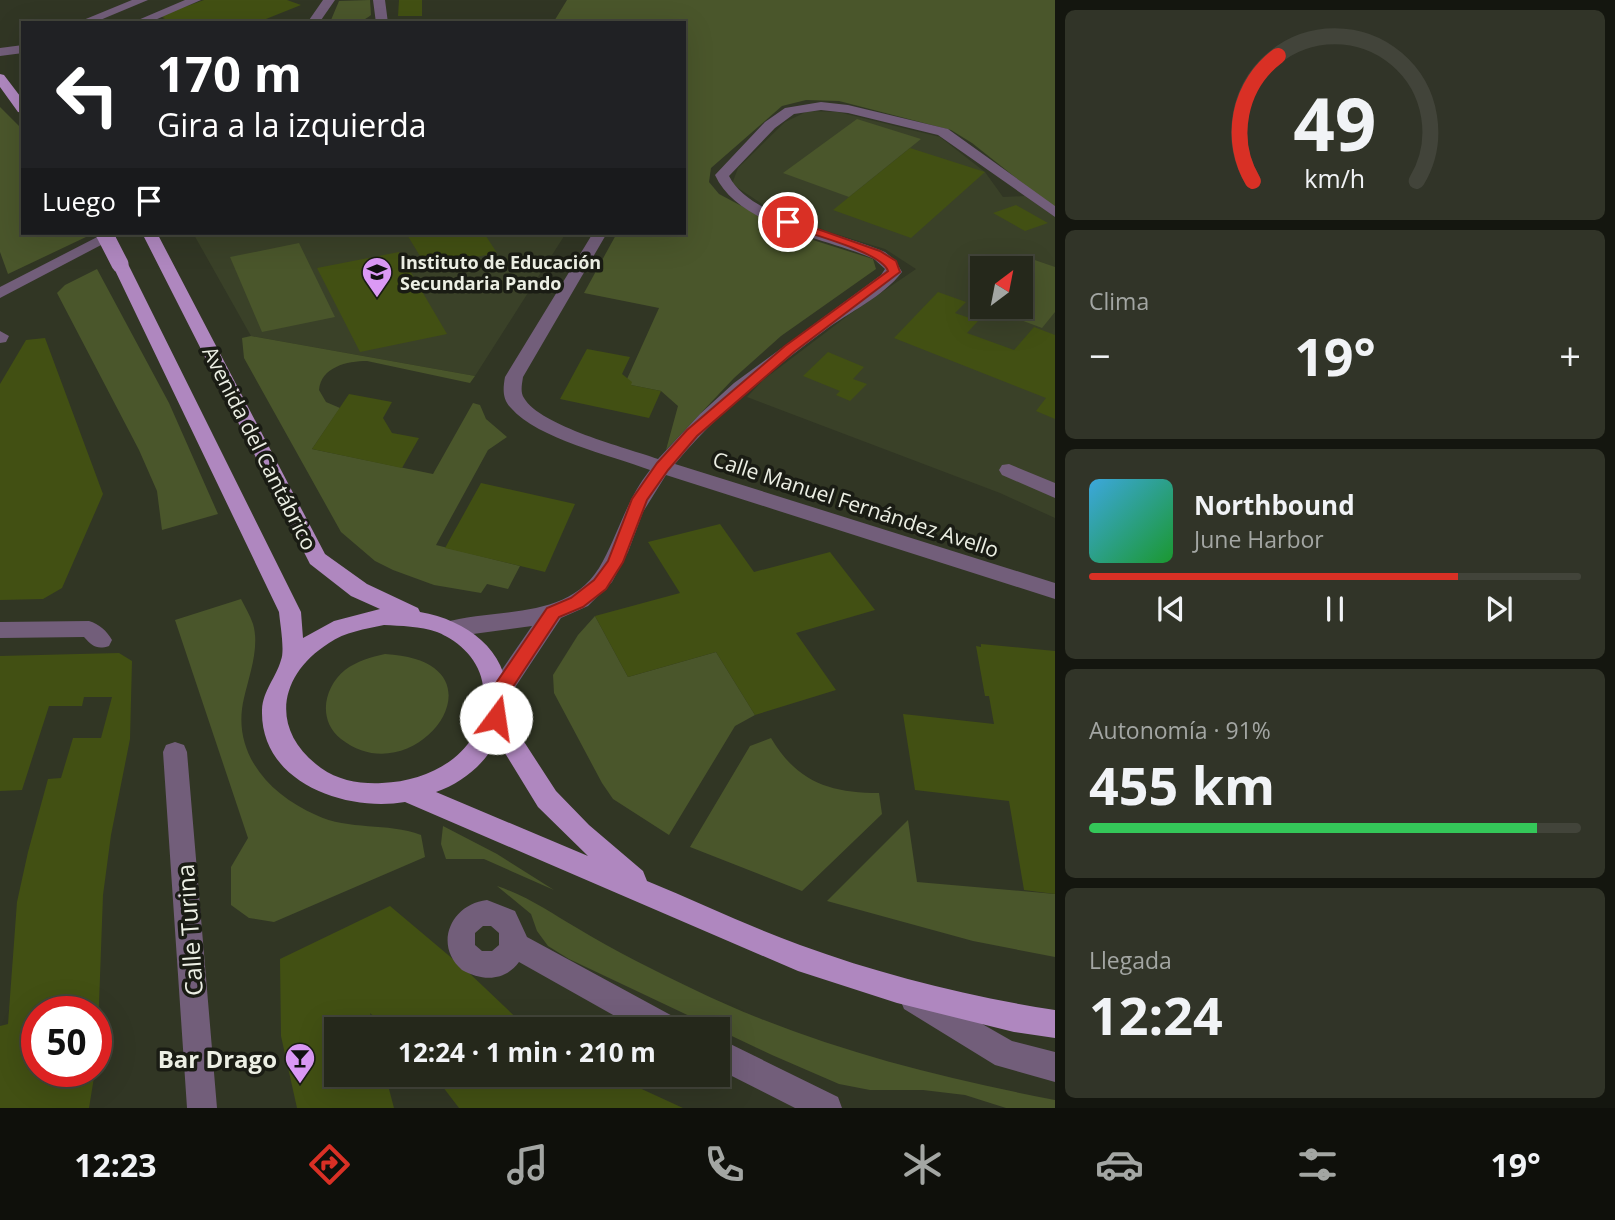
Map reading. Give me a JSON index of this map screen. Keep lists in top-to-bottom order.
{
  "streets": {
    "main road": ["Avenida del Cantábrico"],
    "street": ["Calle Manuel Fernández Avello", "Calle Turina"]
  },
  "places": {
    "school or university": ["Instituto de Educación Secundaria Pando"],
    "bar": ["Bar Drago"]
  },
  "north": "top right",
  "page": {
    "turn": ["170 m", "Gira a la izquierda"],
    "then": "Luego",
    "tile": [
      "Clima",
      ["Autonomía · 91%", "455 km"],
      ["Llegada", "12:24"]
    ],
    "heat": ["−", "19°", "+"],
    "song": ["Northbound", "June Harbor"],
    "limit": "50",
    "trip": "12:24 · 1 min · 210 m",
    "tabs": ["12:23", "19°"],
    "gauge": ["49", "km/h"]
  }
}
